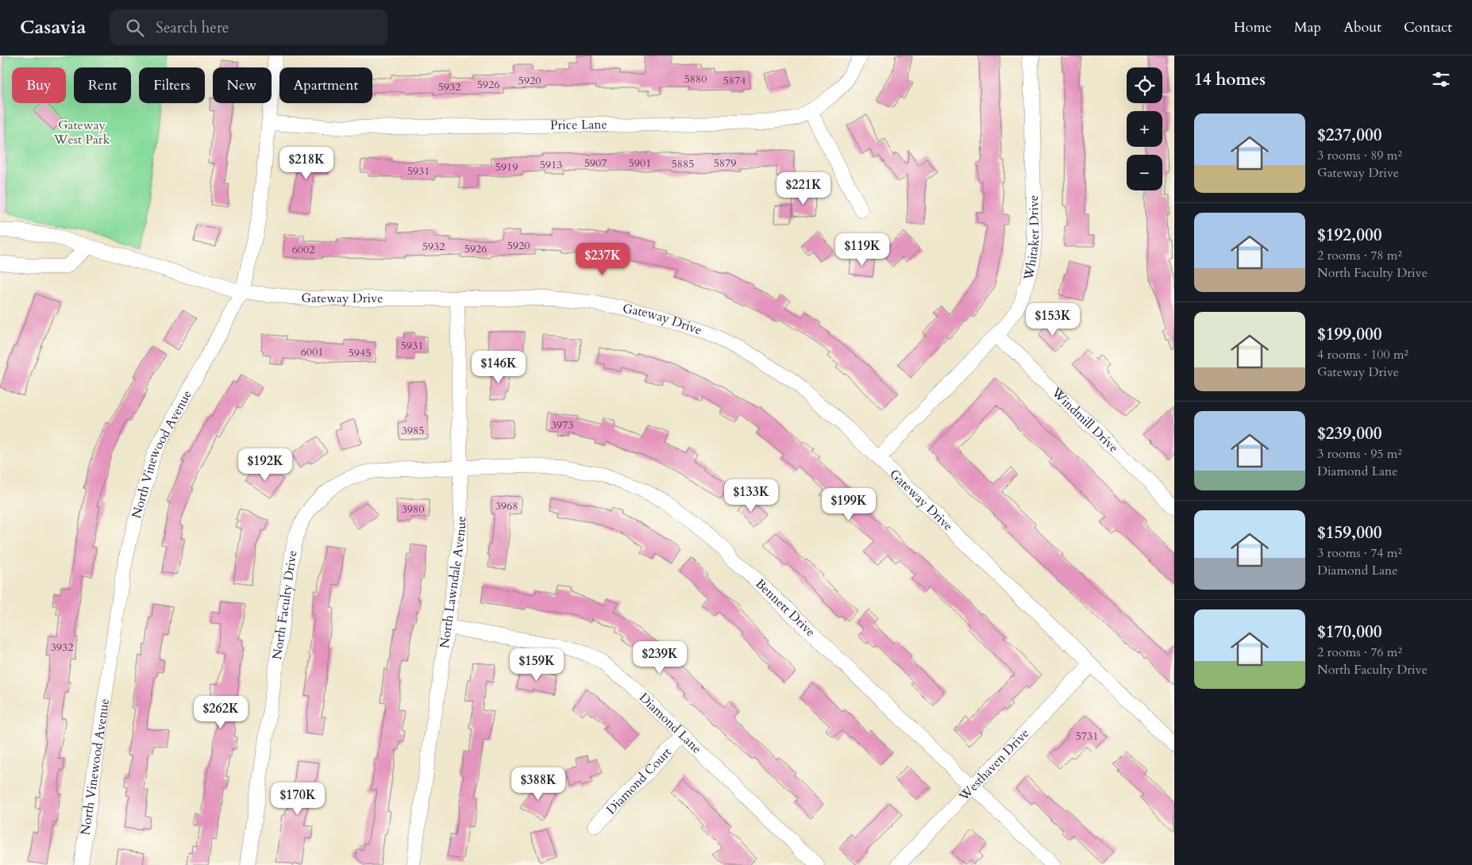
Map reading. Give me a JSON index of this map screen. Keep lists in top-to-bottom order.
{
  "streets": {
    "street": [
      "Price Lane",
      "Whitaker Drive",
      "Gateway Drive",
      "Windmill Drive",
      "North Vinewood Avenue",
      "North Lawndale Avenue",
      "North Faculty Drive",
      "Bennett Drive",
      "Diamond Lane",
      "Westhaven Drive",
      "Diamond Court"
    ]
  },
  "crossings": [
    ["Price Lane", "North Vinewood Avenue"],
    ["Whitaker Drive", "Gateway Drive"],
    ["Whitaker Drive", "Windmill Drive"],
    ["Gateway Drive", "North Vinewood Avenue"],
    ["Gateway Drive", "North Lawndale Avenue"],
    ["Gateway Drive", "Westhaven Drive"],
    ["North Lawndale Avenue", "North Faculty Drive"],
    ["North Lawndale Avenue", "Bennett Drive"],
    ["North Lawndale Avenue", "Diamond Lane"],
    ["North Faculty Drive", "Bennett Drive"],
    ["Bennett Drive", "Westhaven Drive"],
    ["Diamond Lane", "Diamond Court"]
  ],
  "parks": ["Gateway West Park"],
  "house_numbers": [
    "5880",
    "5920",
    "5874",
    "5926",
    "5932",
    "5907",
    "5901",
    "5879",
    "5885",
    "5913",
    "5919",
    "5931",
    "5920",
    "5932",
    "5926",
    "6002",
    "5931",
    "6001",
    "5945",
    "3973",
    "3985",
    "3968",
    "3980",
    "3932",
    "5731"
  ],
  "page": {
    "header": "Casavia",
    "search": "Search here",
    "nav": [
      "Home",
      "Map",
      "About",
      "Contact"
    ],
    "heading": "14 homes",
    "map_buttons": ["+", "−"],
    "chip": [
      "Buy",
      "Rent",
      "Filters",
      "New",
      "Apartment"
    ],
    "list": [
      {
        "name": "$237,000",
        "note": "3 rooms · 89 m² · Gateway Drive"
      },
      {
        "name": "$192,000",
        "note": "2 rooms · 78 m² · North Faculty Drive"
      },
      {
        "name": "$199,000",
        "note": "4 rooms · 100 m² · Gateway Drive"
      },
      {
        "name": "$239,000",
        "note": "3 rooms · 95 m² · Diamond Lane"
      },
      {
        "name": "$159,000",
        "note": "3 rooms · 74 m² · Diamond Lane"
      },
      {
        "name": "$170,000",
        "note": "2 rooms · 76 m² · North Faculty Drive"
      }
    ],
    "price": [
      "$218K",
      "$221K",
      "$119K",
      "$237K",
      "$153K",
      "$146K",
      "$192K",
      "$133K",
      "$199K",
      "$239K",
      "$159K",
      "$262K",
      "$388K",
      "$170K"
    ]
  }
}
